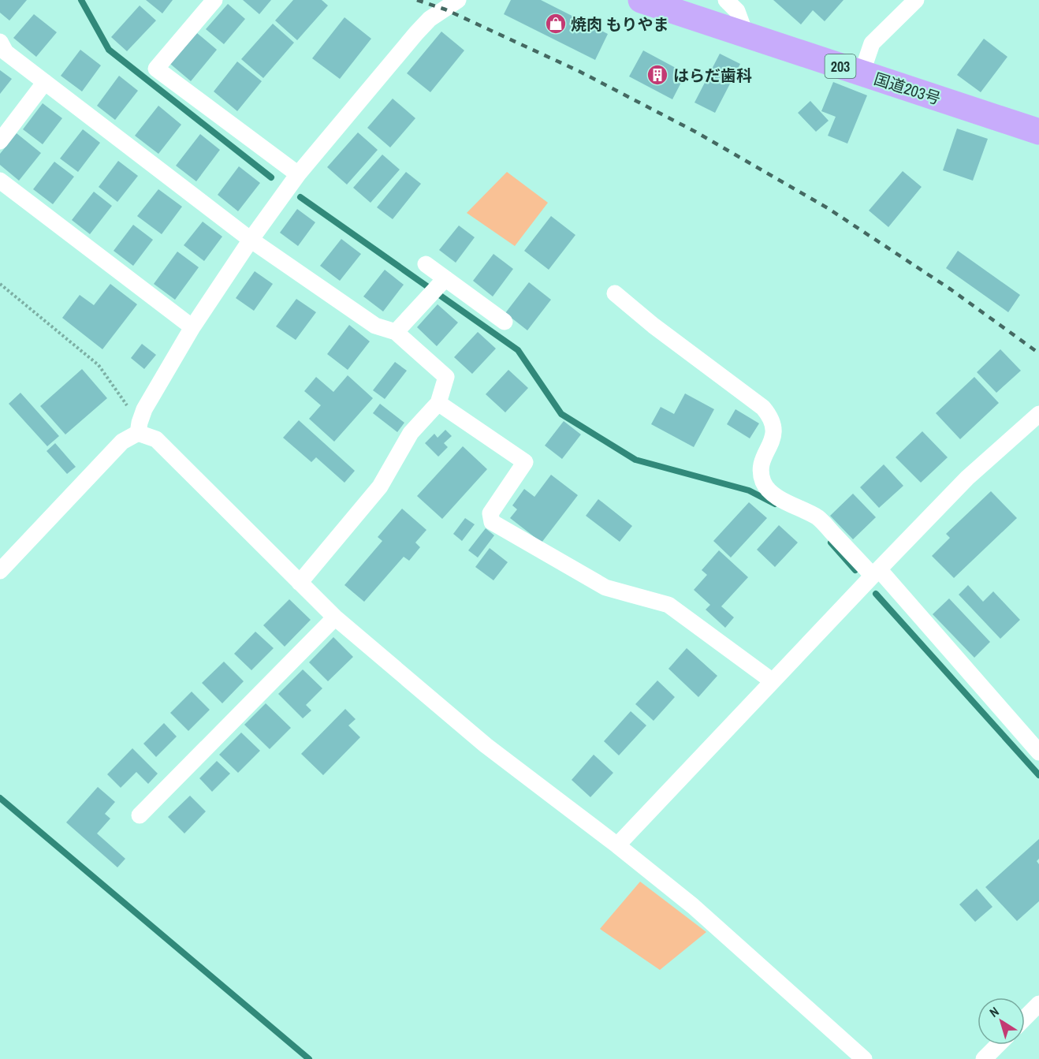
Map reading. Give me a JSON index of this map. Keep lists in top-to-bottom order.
{
  "streets": {
    "highway": ["203", "国道203号"]
  },
  "places": {
    "shop": ["焼肉 もりやま"],
    "building": ["はらだ歯科"]
  },
  "north": "top left"
}
